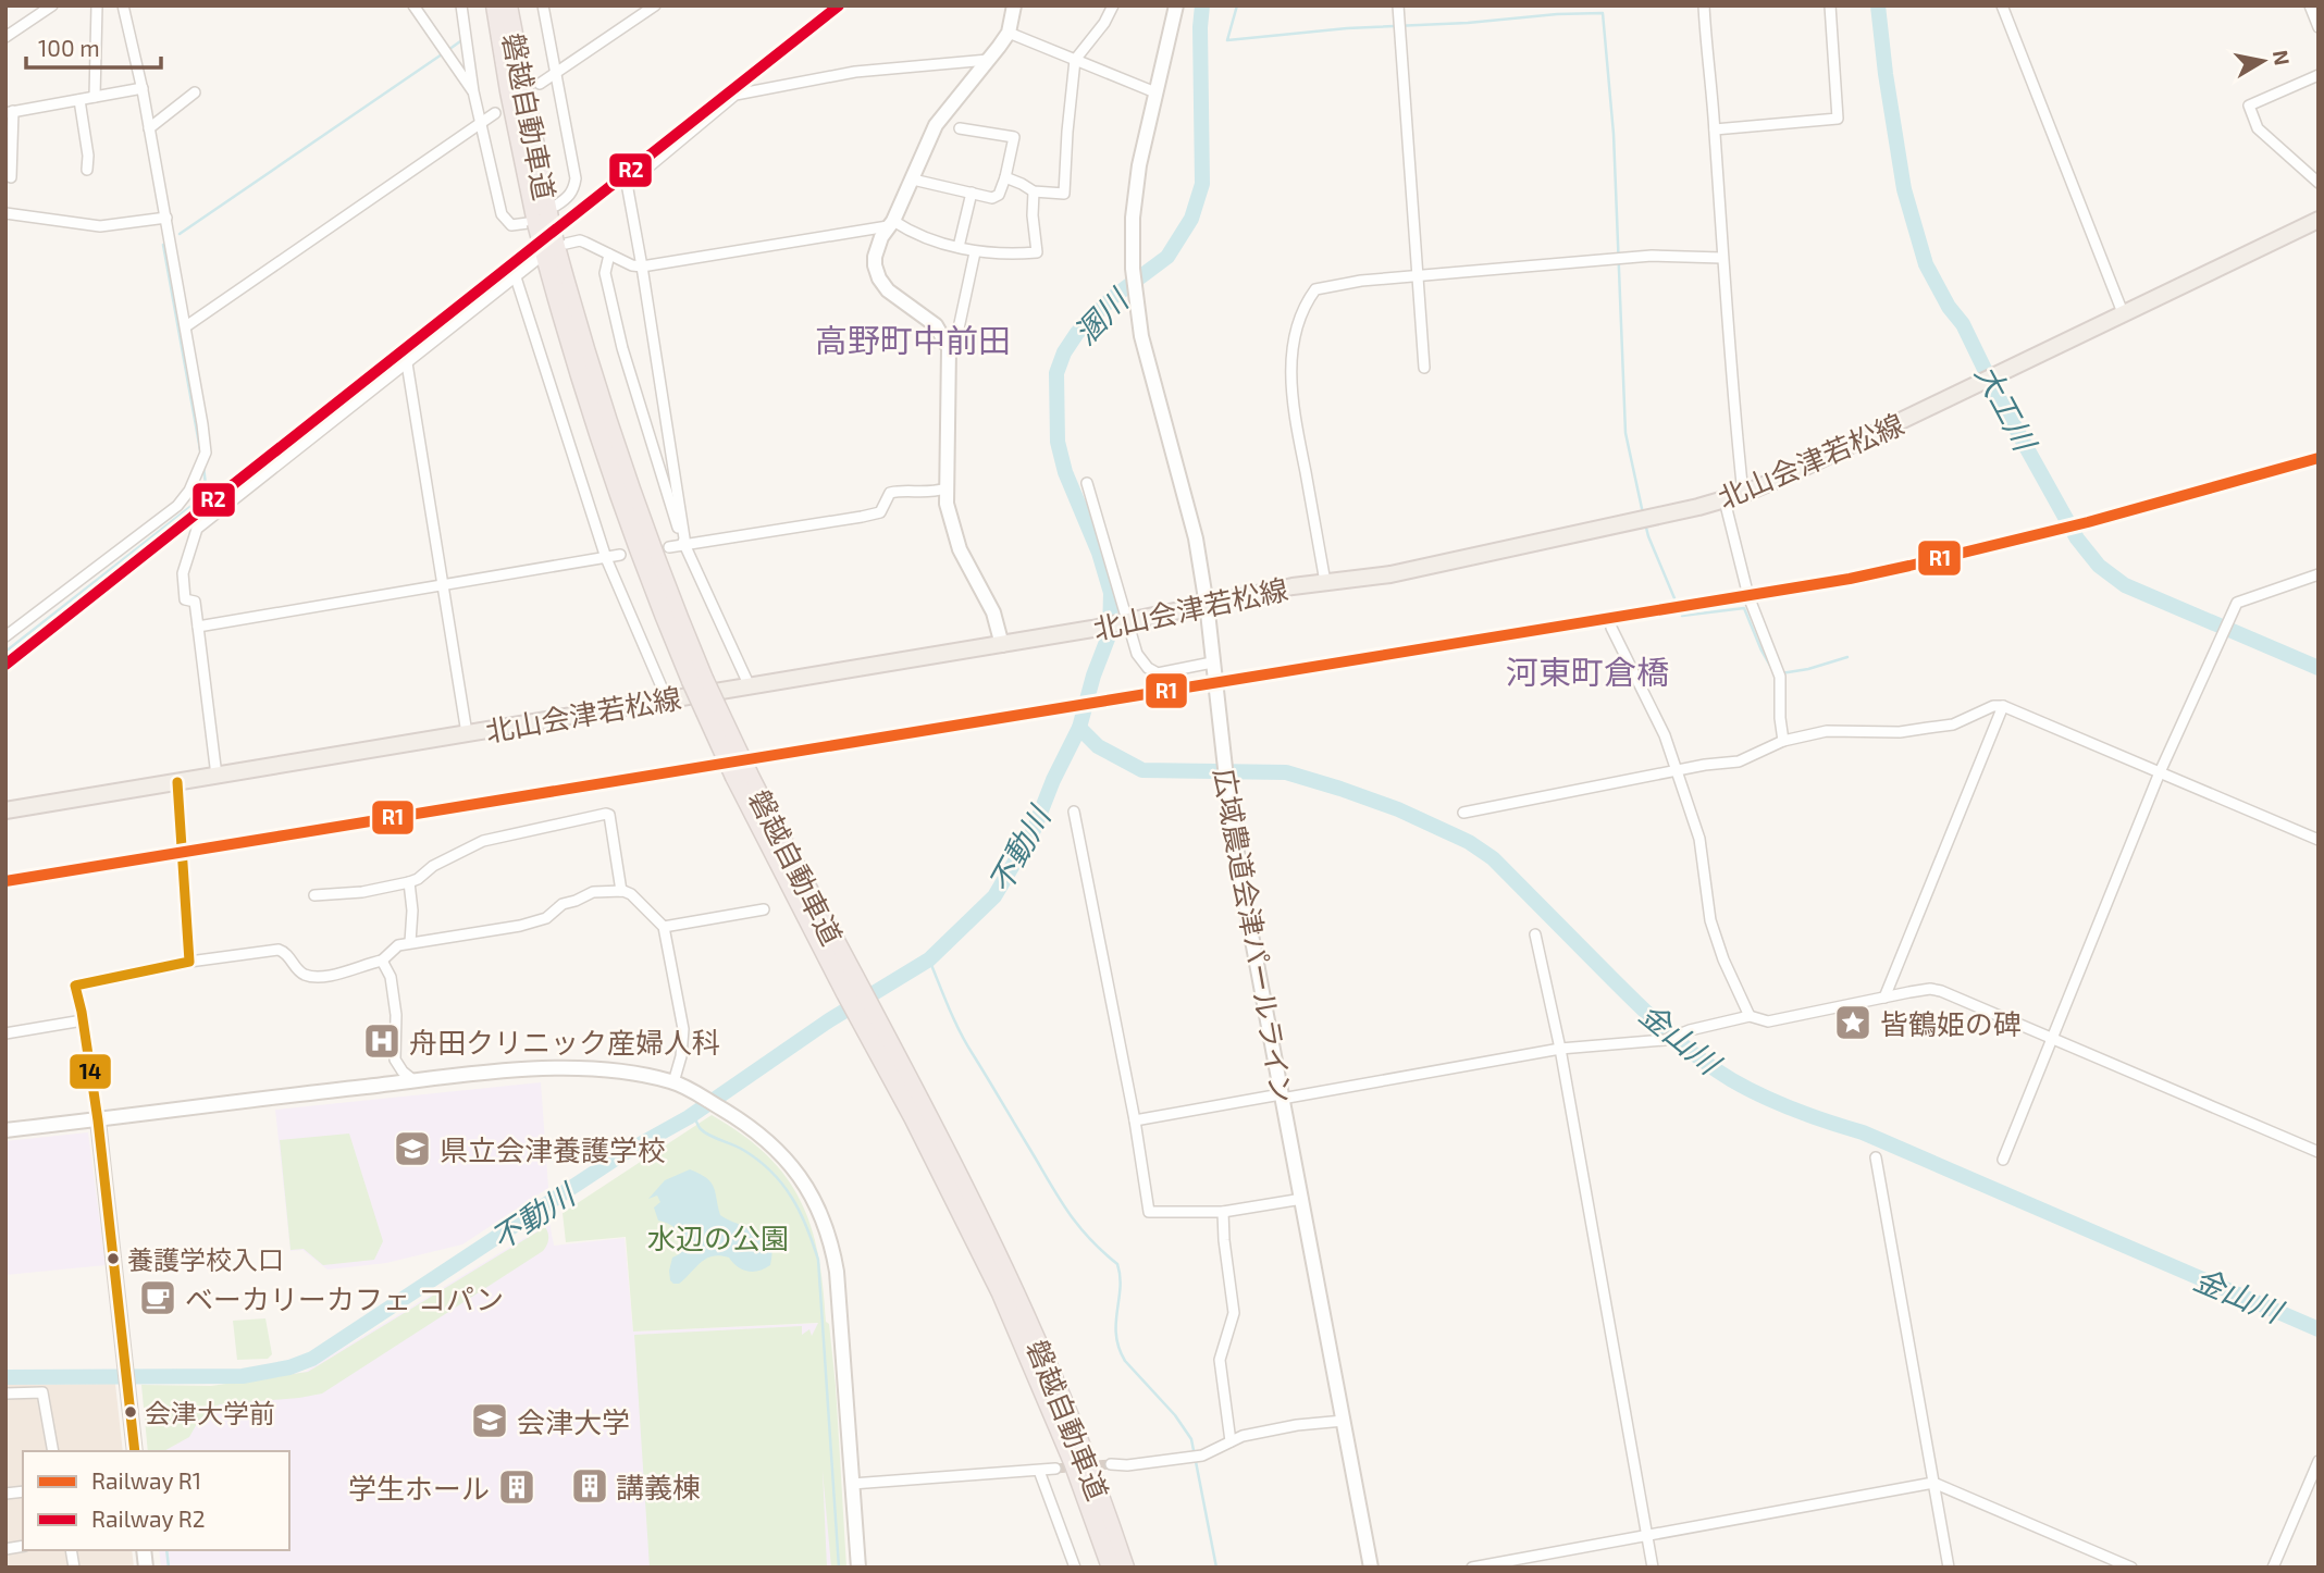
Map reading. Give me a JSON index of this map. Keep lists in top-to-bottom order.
{
  "streets": {
    "highway": ["磐越自動車道"],
    "main road": ["北山会津若松線"],
    "street": ["広域農道会津パールライン"]
  },
  "crossings": [
    ["北山会津若松線", "広域農道会津パールライン"]
  ],
  "districts": ["高野町中前田", "河東町倉橋"],
  "water": [
    "溷川",
    "大工川",
    "不動川",
    "金山川"
  ],
  "parks": ["水辺の公園"],
  "places": {
    "place": ["皆鶴姫の碑"],
    "hospital": ["舟田クリニック産婦人科"],
    "school or university": ["県立会津養護学校", "会津大学"],
    "other": ["養護学校入口", "会津大学前"],
    "cafe": ["ベーカリーカフェ コパン"],
    "building": ["講義棟", "学生ホール"]
  },
  "lines": ["rail line R2", "rail line R1", "transit line 14"],
  "legend": ["Railway R1", "Railway R2"],
  "scale_bar": "100 m",
  "north": "right"
}
